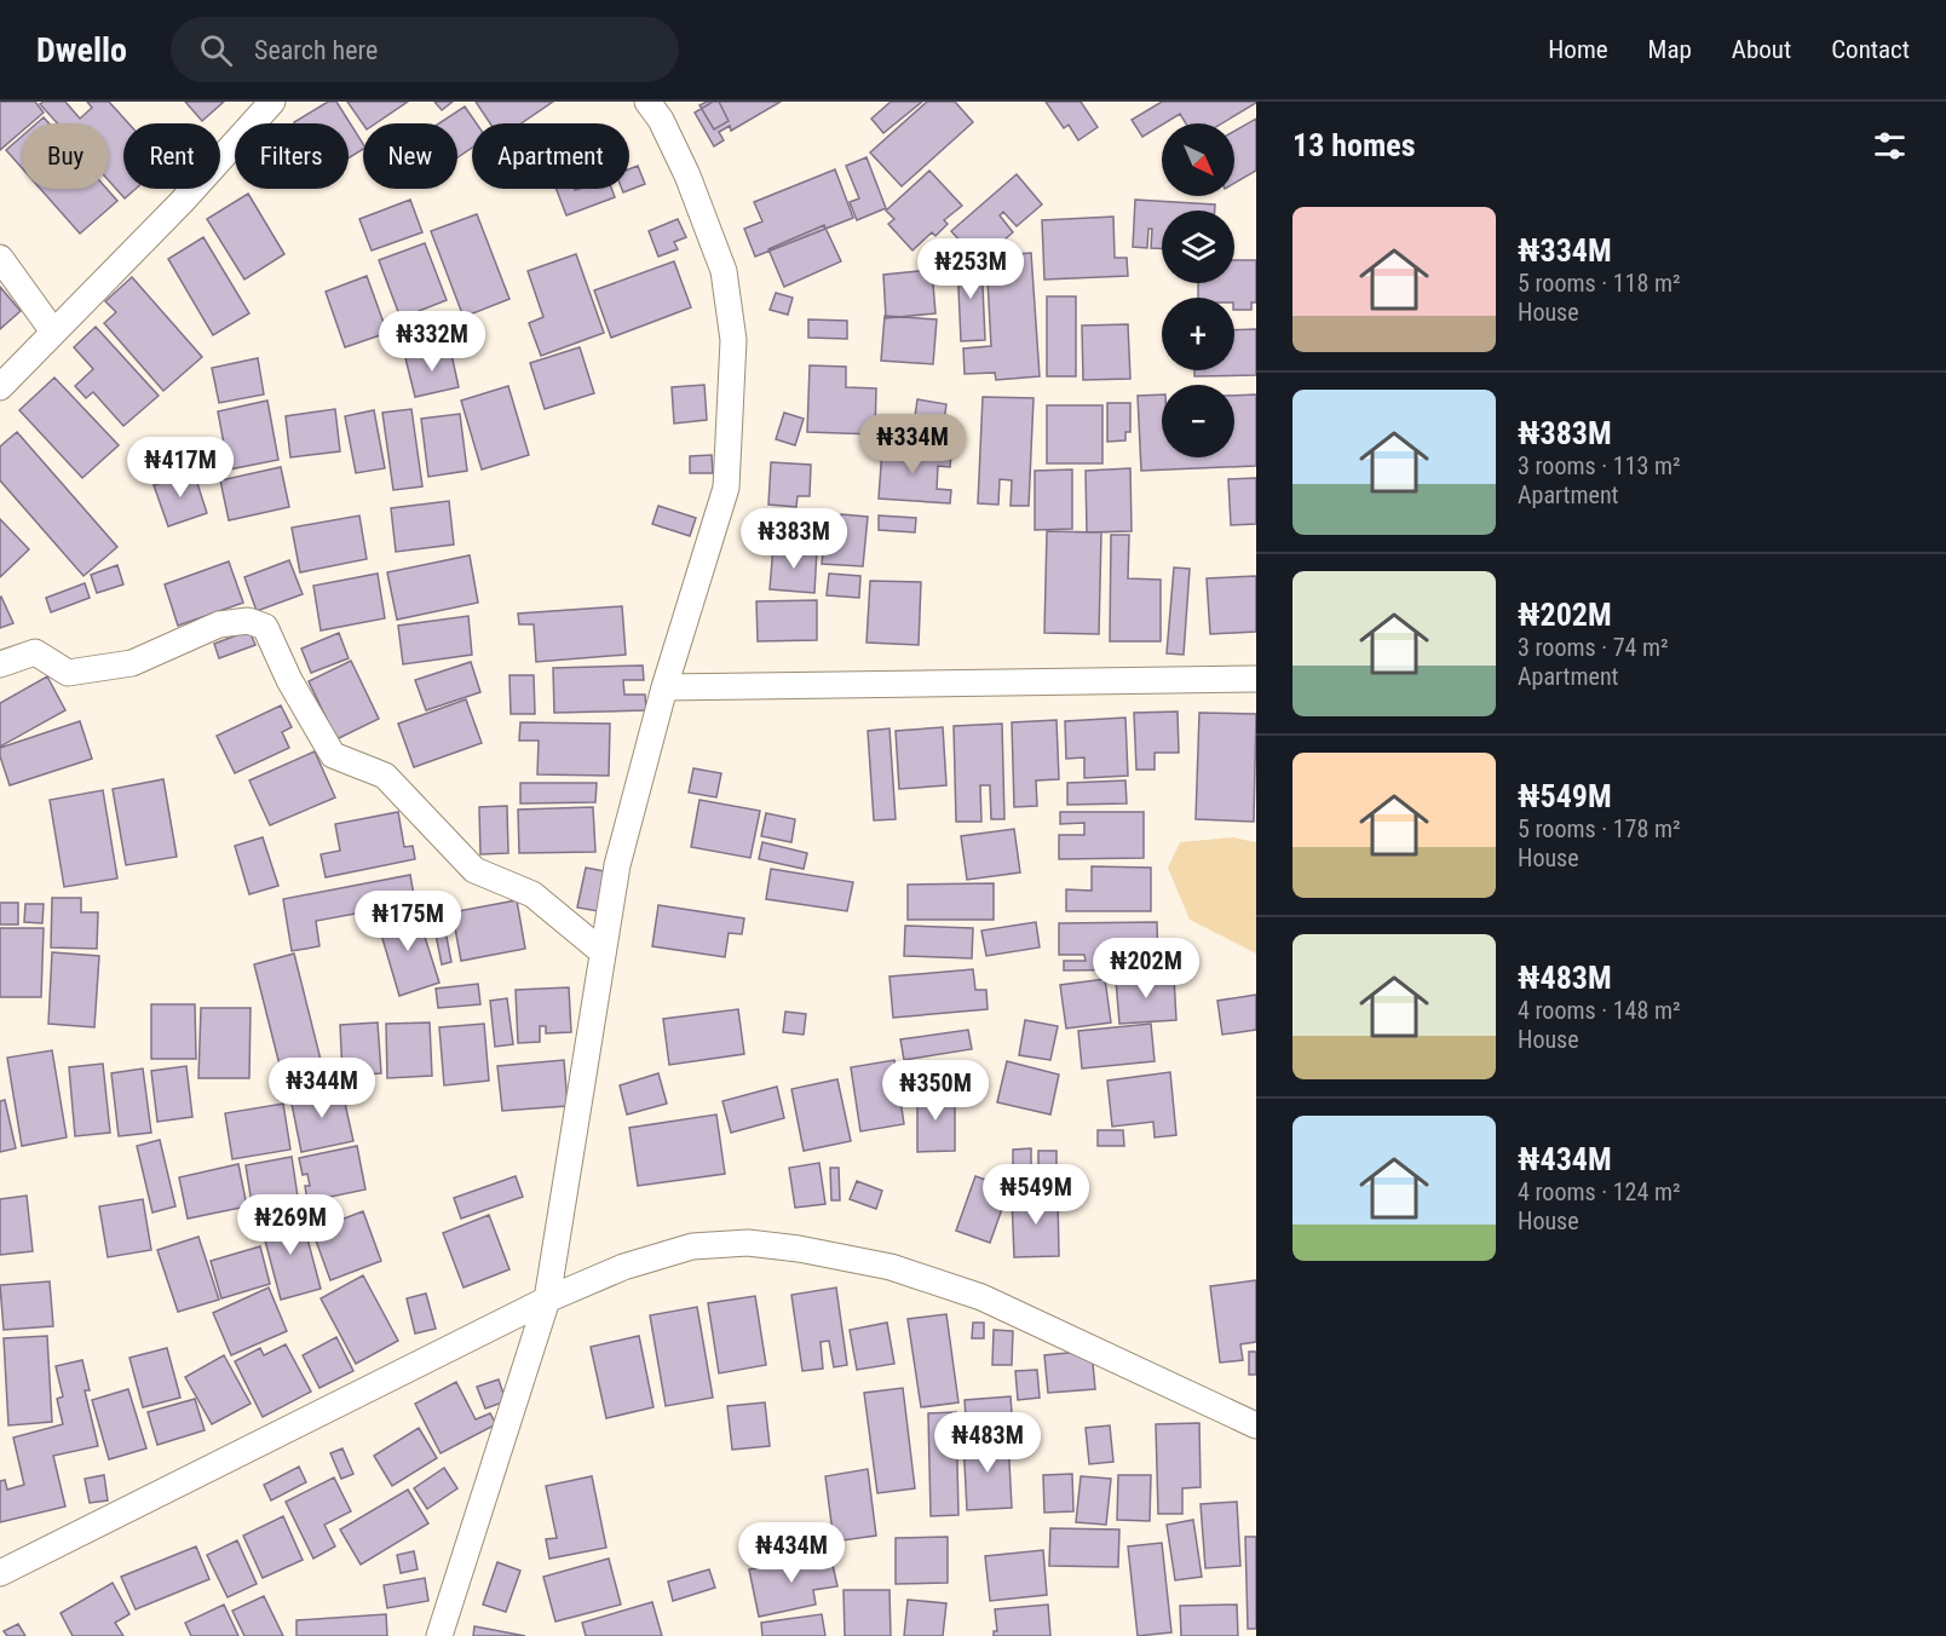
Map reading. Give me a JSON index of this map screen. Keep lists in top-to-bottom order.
{
  "north": "bottom right",
  "page": {
    "header": "Dwello",
    "search": "Search here",
    "nav": [
      "Home",
      "Map",
      "About",
      "Contact"
    ],
    "heading": "13 homes",
    "map_buttons": ["+", "−"],
    "chip": [
      "Buy",
      "Rent",
      "Filters",
      "New",
      "Apartment"
    ],
    "list": [
      {
        "name": "₦334M",
        "note": "5 rooms · 118 m² · House"
      },
      {
        "name": "₦383M",
        "note": "3 rooms · 113 m² · Apartment"
      },
      {
        "name": "₦202M",
        "note": "3 rooms · 74 m² · Apartment"
      },
      {
        "name": "₦549M",
        "note": "5 rooms · 178 m² · House"
      },
      {
        "name": "₦483M",
        "note": "4 rooms · 148 m² · House"
      },
      {
        "name": "₦434M",
        "note": "4 rooms · 124 m² · House"
      }
    ],
    "price": [
      "₦253M",
      "₦332M",
      "₦334M",
      "₦417M",
      "₦383M",
      "₦175M",
      "₦202M",
      "₦344M",
      "₦350M",
      "₦549M",
      "₦269M",
      "₦483M",
      "₦434M"
    ]
  }
}
